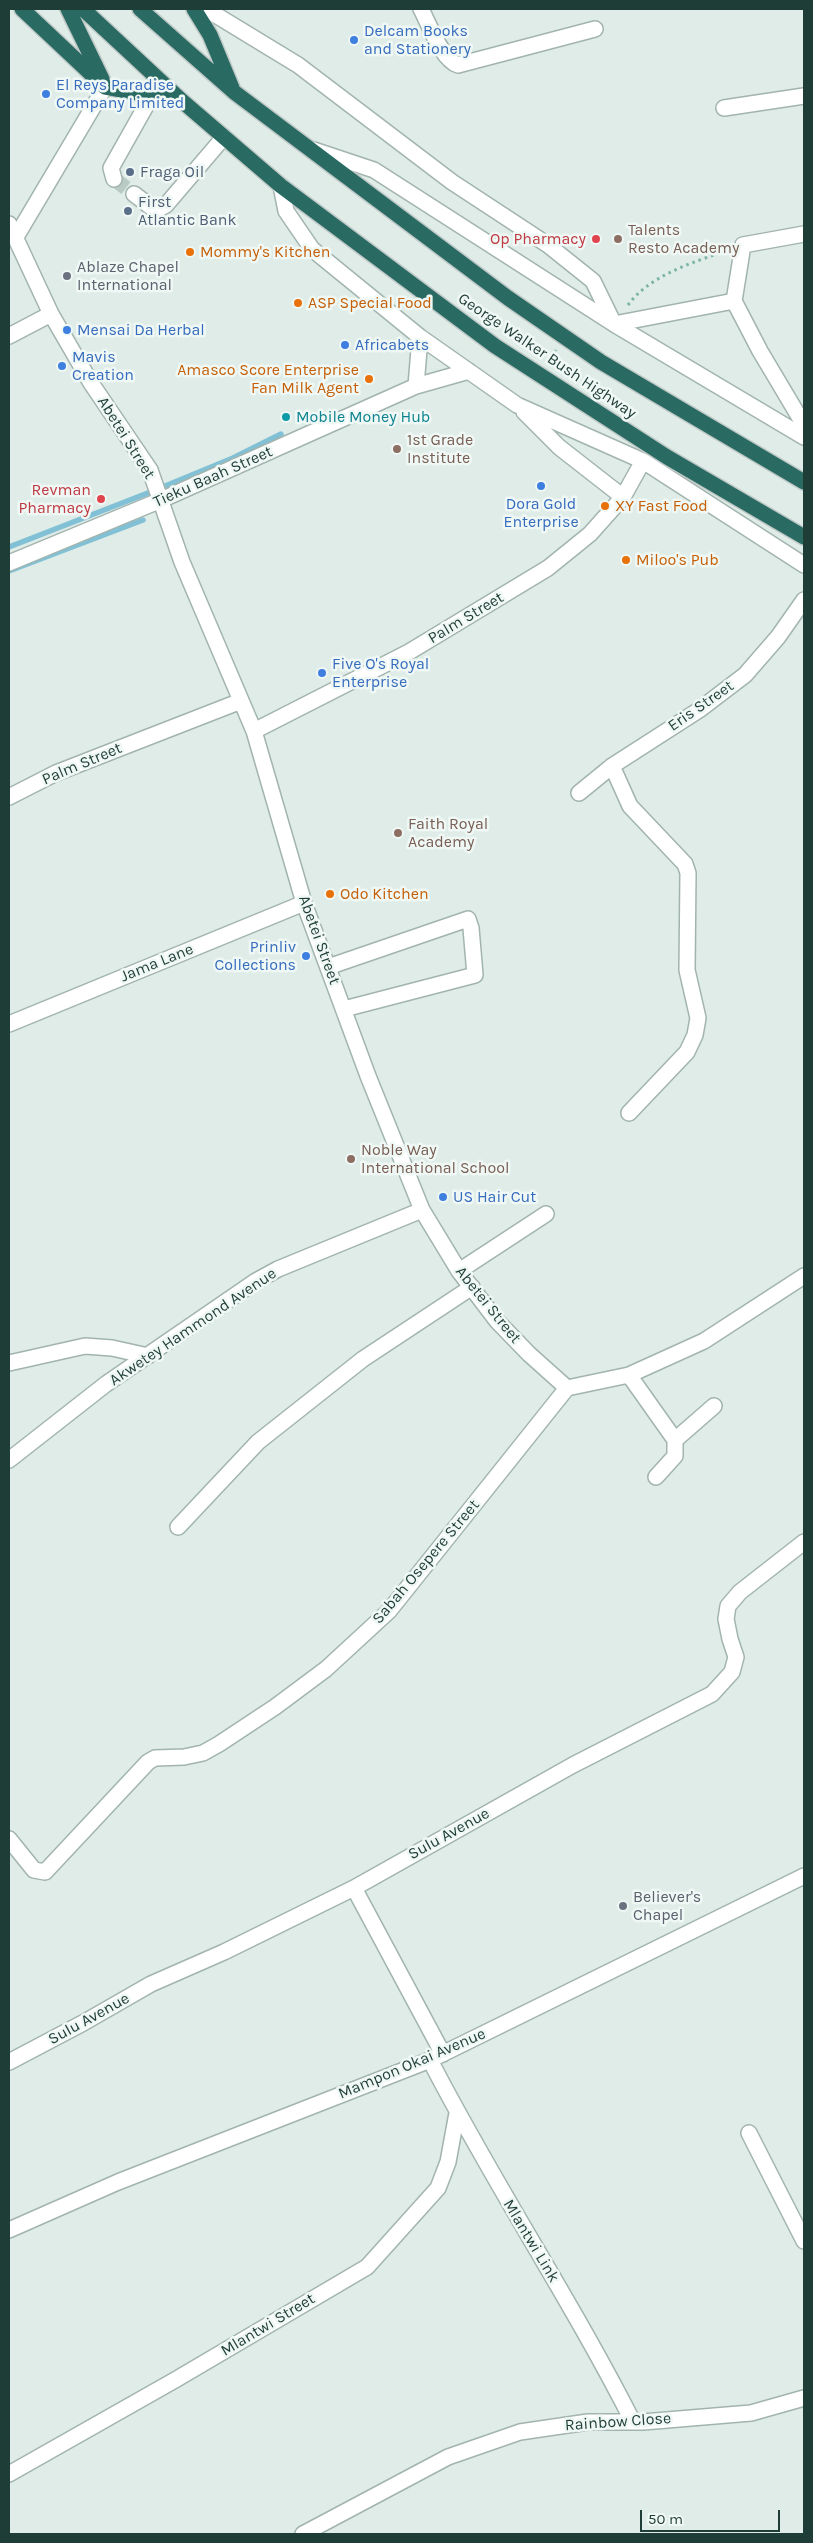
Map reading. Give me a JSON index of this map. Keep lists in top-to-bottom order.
{
  "streets": {
    "highway": ["George Walker Bush Highway"],
    "street": [
      "Abetei Street",
      "Tieku Baah Street",
      "Palm Street",
      "Eris Street",
      "Jama Lane",
      "Akwetey Hammond Avenue",
      "Sabah Osepere Street",
      "Sulu Avenue",
      "Mampon Okai Avenue",
      "Mlantwi Link",
      "Mlantwi Street",
      "Rainbow Close"
    ]
  },
  "crossings": [
    ["Abetei Street", "Tieku Baah Street"],
    ["Abetei Street", "Palm Street"],
    ["Abetei Street", "Jama Lane"],
    ["Abetei Street", "Akwetey Hammond Avenue"],
    ["Abetei Street", "Sabah Osepere Street"],
    ["Sulu Avenue", "Mlantwi Link"],
    ["Mampon Okai Avenue", "Mlantwi Link"],
    ["Mlantwi Link", "Mlantwi Street"],
    ["Mlantwi Link", "Rainbow Close"]
  ],
  "places": [
    "Delcam Books and Stationery",
    "El Reys Paradise Company Limited",
    "Fraga Oil",
    "First Atlantic Bank",
    "Op Pharmacy",
    "Talents Resto Academy",
    "Mommy's Kitchen",
    "Ablaze Chapel International",
    "ASP Special Food",
    "Mensai Da Herbal",
    "Africabets",
    "Mavis Creation",
    "Amasco Score Enterprise Fan Milk Agent",
    "Mobile Money Hub",
    "1st Grade Institute",
    "Dora Gold Enterprise",
    "Revman Pharmacy",
    "XY Fast Food",
    "Miloo's Pub",
    "Five O's Royal Enterprise",
    "Faith Royal Academy",
    "Odo Kitchen",
    "Prinliv Collections",
    "Noble Way International School",
    "US Hair Cut",
    "Believer's Chapel"
  ],
  "scale_bar": "50 m"
}
